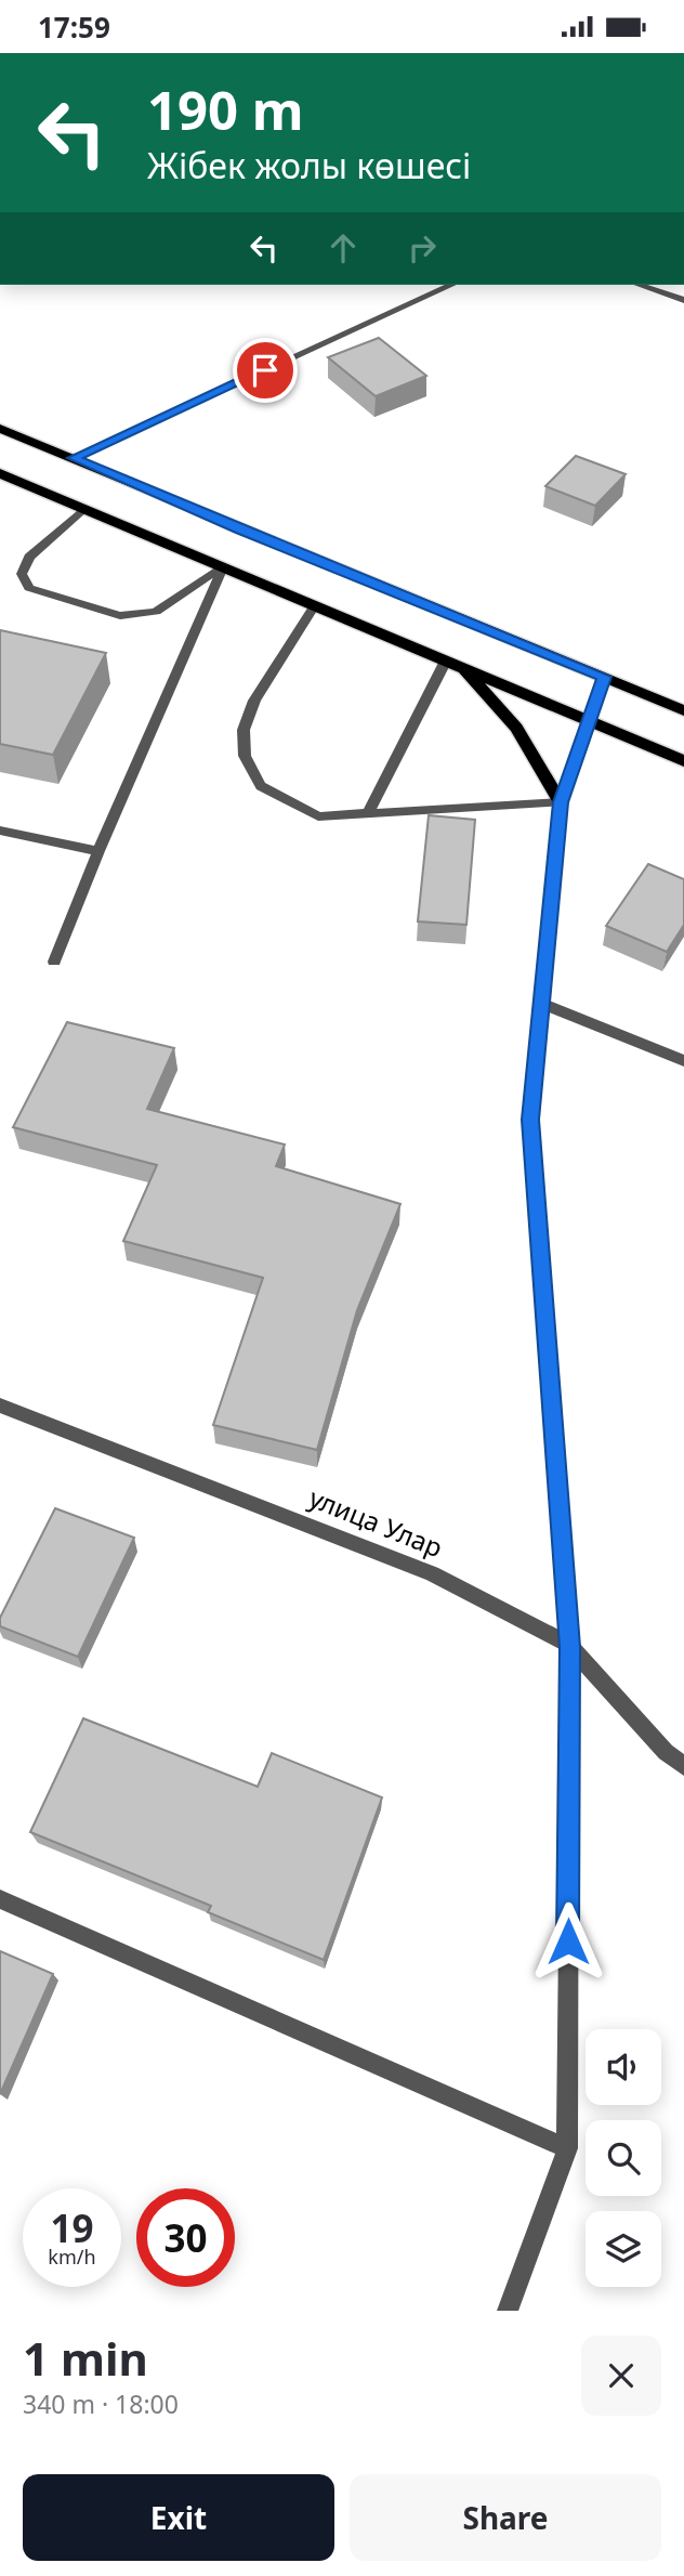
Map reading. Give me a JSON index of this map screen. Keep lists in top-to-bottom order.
{
  "streets": {
    "street": ["улица Улар"]
  },
  "page": {
    "status": "17:59",
    "turn": ["190 m", "Жібек жолы көшесі"],
    "speed": "19 km/h",
    "limit": "30",
    "heading": ["1 min", "340 m · 18:00"],
    "buttons": ["Exit", "Share"]
  }
}
